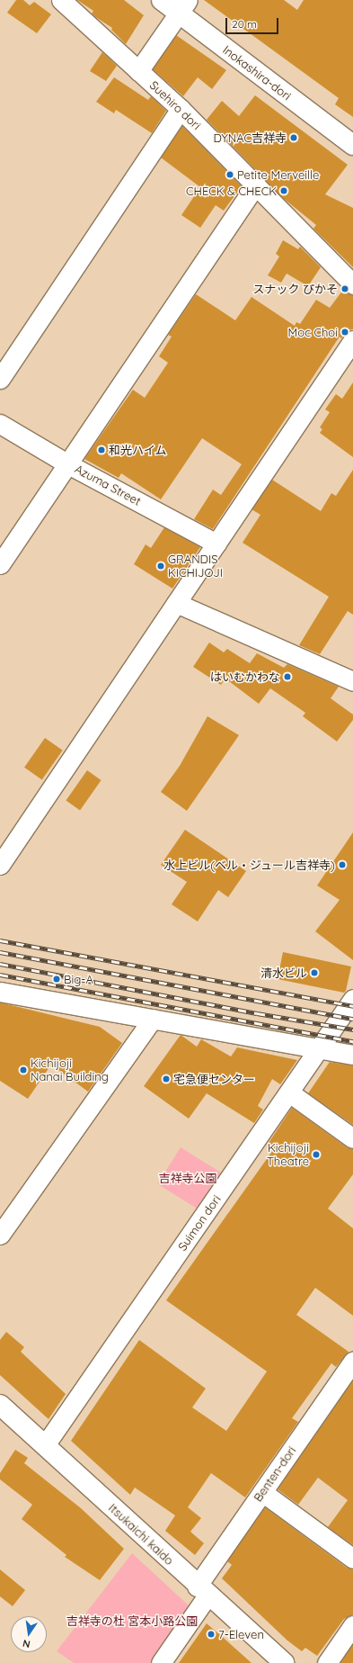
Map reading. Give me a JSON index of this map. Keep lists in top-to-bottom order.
{
  "streets": {
    "main road": ["Inokashira-dori", "Itsukaichi kaido"],
    "street": [
      "Suehiro dori",
      "Azuma Street",
      "Suimon dori",
      "Benten-dori"
    ]
  },
  "crossings": [
    ["Suimon dori", "Itsukaichi kaido"],
    ["Benten-dori", "Itsukaichi kaido"]
  ],
  "parks": ["吉祥寺公園", "吉祥寺の杜 宮本小路公園"],
  "places": [
    "DYNAC吉祥寺",
    "Petite Merveille",
    "CHECK & CHECK",
    "スナック ぴかそ",
    "Moc Choi",
    "和光ハイム",
    "GRANDIS KICHIJOJI",
    "はいむかわな",
    "水上ビル(ベル・ジュール吉祥寺)",
    "清水ビル",
    "Big-A",
    "Kichijoji Nanai Building",
    "宅急便センター",
    "Kichijoji Theatre",
    "7-Eleven"
  ],
  "scale_bar": "20 m",
  "north": "bottom"
}
